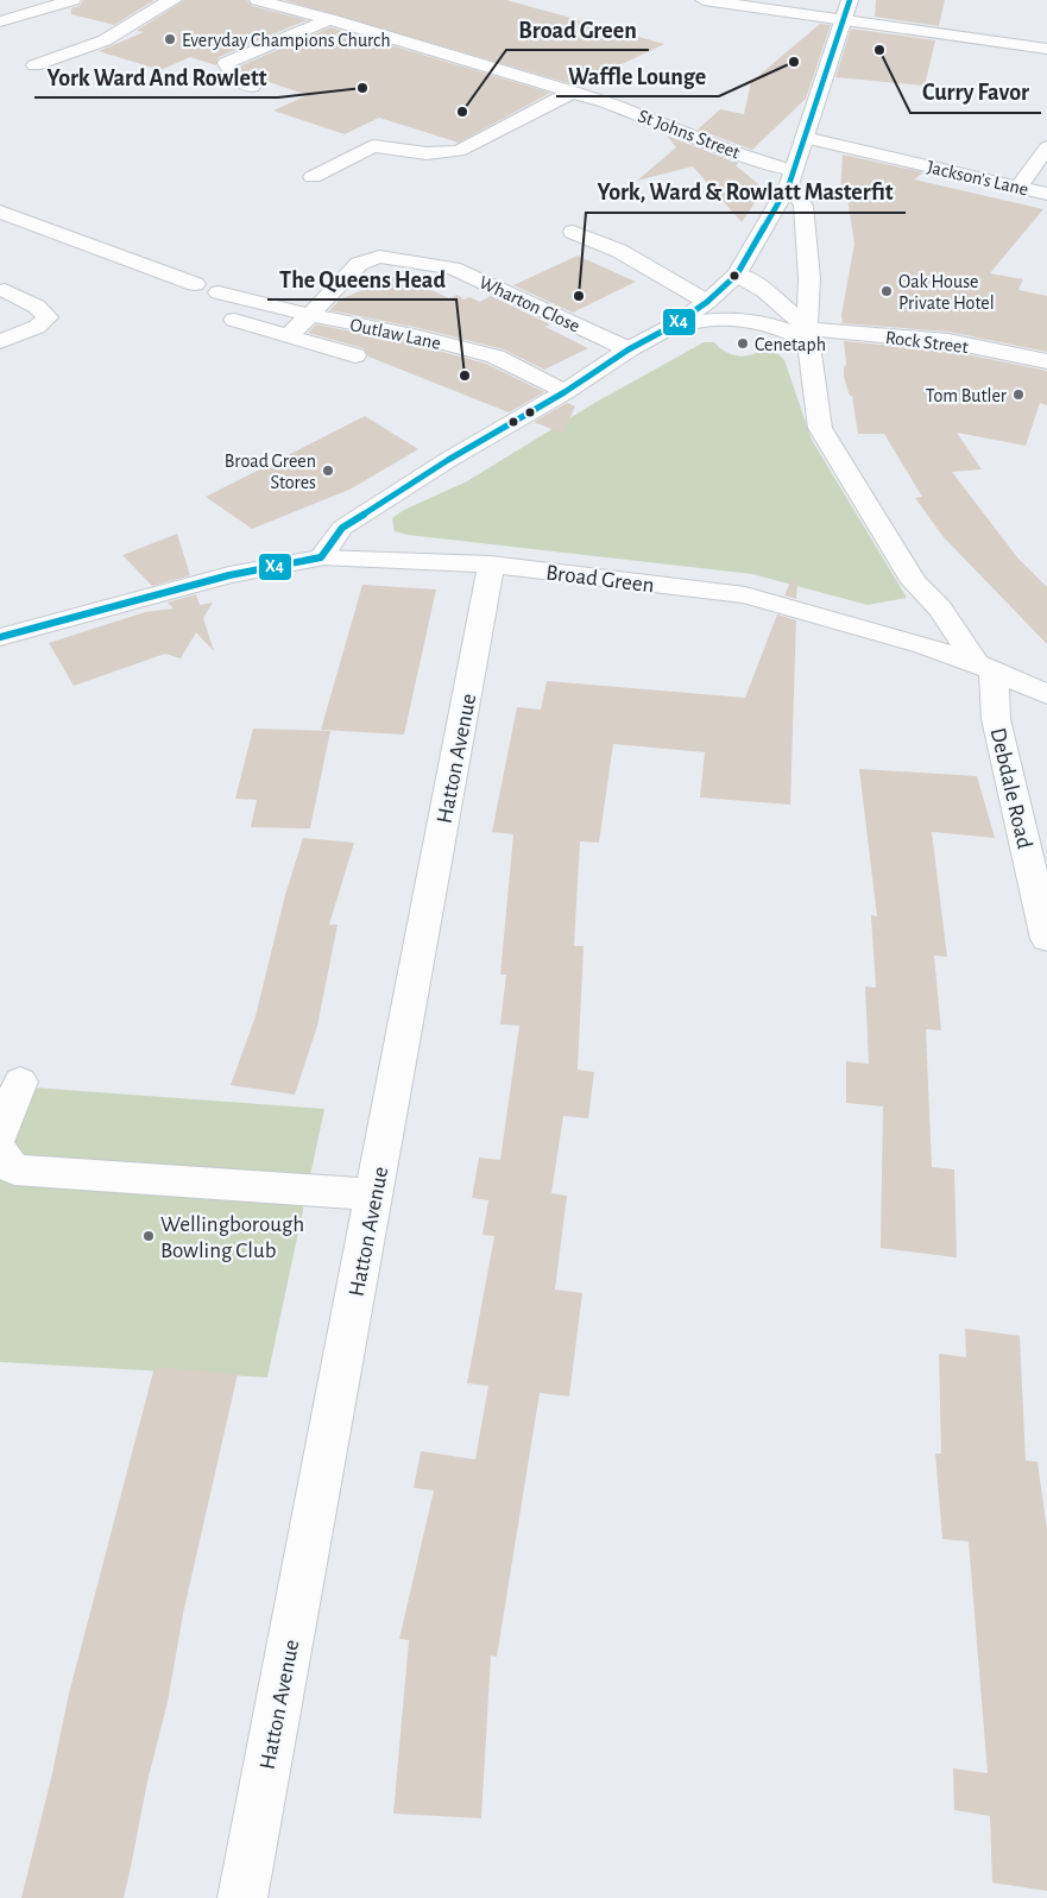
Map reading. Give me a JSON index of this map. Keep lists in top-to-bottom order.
{
  "streets": {
    "street": [
      "St Johns Street",
      "Jackson's Lane",
      "Wharton Close",
      "Outlaw Lane",
      "Rock Street",
      "Broad Green",
      "Hatton Avenue",
      "Debdale Road"
    ]
  },
  "crossings": [
    ["Wharton Close", "Outlaw Lane"],
    ["Broad Green", "Hatton Avenue"],
    ["Broad Green", "Debdale Road"]
  ],
  "places": [
    "Everyday Champions Church",
    "Curry Favor",
    "Waffle Lounge",
    "York Ward And Rowlett",
    "Broad Green",
    "Oak House Private Hotel",
    "York, Ward & Rowlatt Masterfit",
    "Cenetaph",
    "The Queens Head",
    "Tom Butler",
    "Broad Green Stores",
    "Wellingborough Bowling Club"
  ],
  "lines": ["transit line X4"]
}
